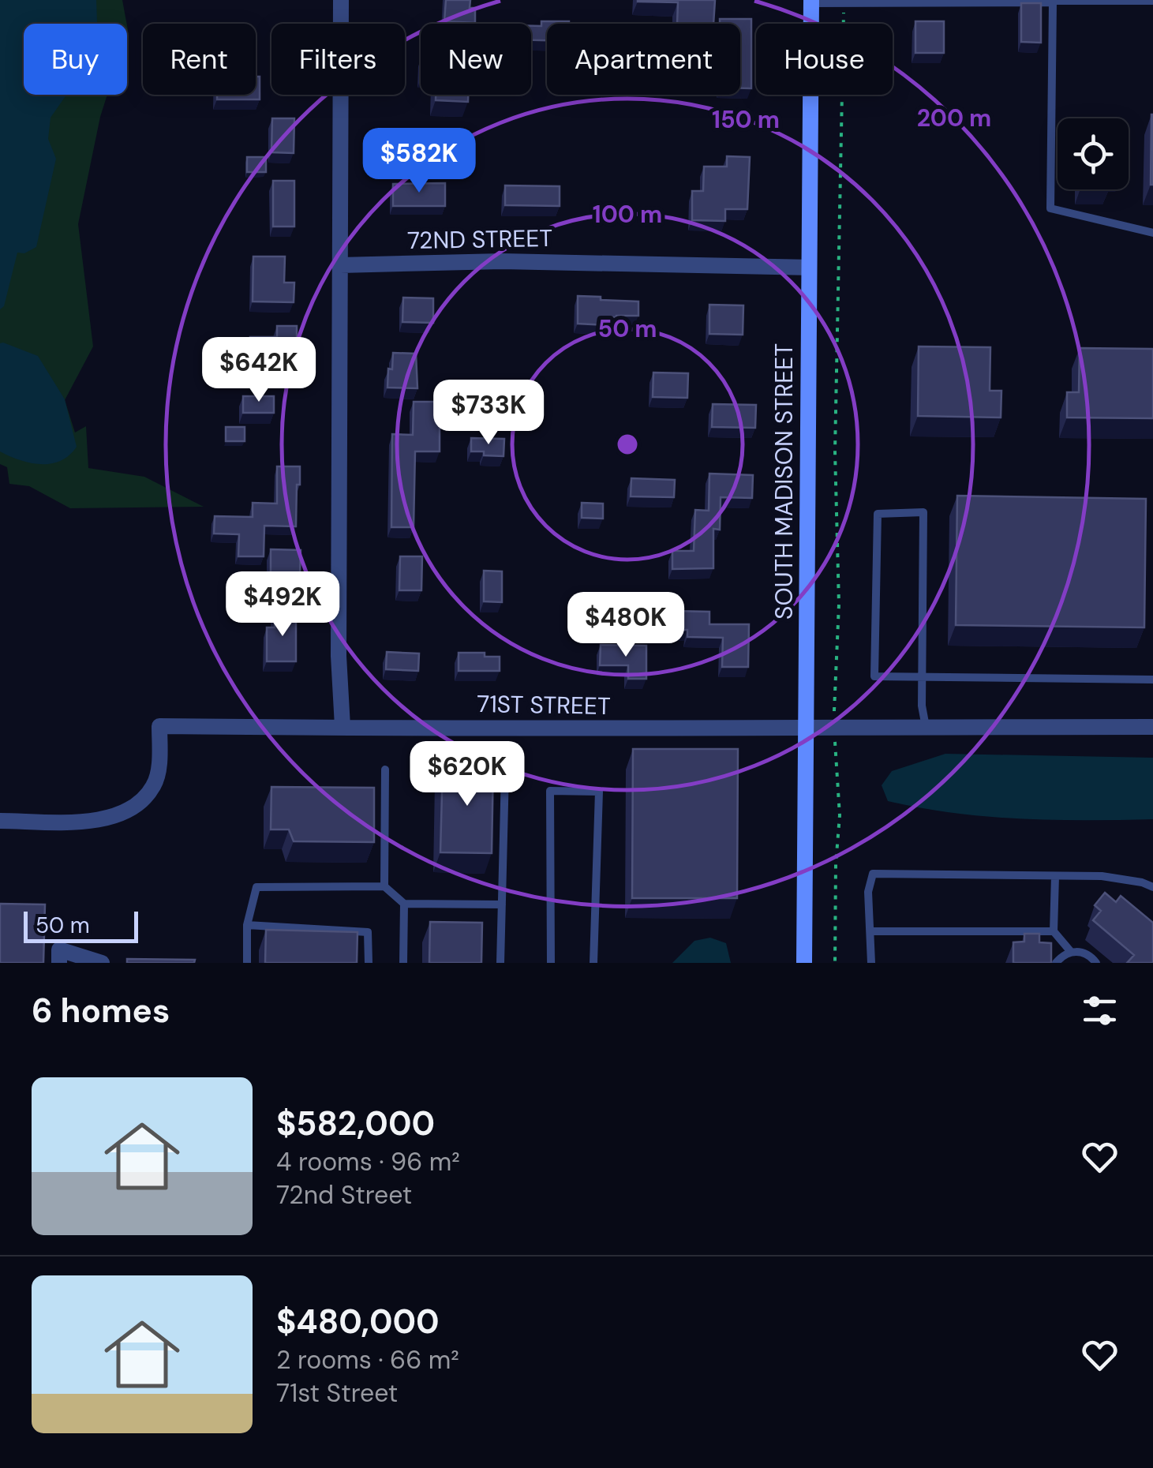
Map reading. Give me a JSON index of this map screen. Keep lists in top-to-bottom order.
{
  "streets": {
    "street": ["72ND STREET", "SOUTH MADISON STREET", "71ST STREET"]
  },
  "crossings": [
    ["72ND STREET", "SOUTH MADISON STREET"],
    ["SOUTH MADISON STREET", "71ST STREET"]
  ],
  "scale_bar": "50 m",
  "page": {
    "chip": [
      "Buy",
      "Rent",
      "Filters",
      "New",
      "Apartment",
      "House"
    ],
    "price": [
      "$582K",
      "$642K",
      "$733K",
      "$492K",
      "$480K",
      "$620K"
    ],
    "scale": "50 m",
    "heading": "6 homes",
    "list": [
      {
        "name": "$582,000",
        "note": "4 rooms · 96 m² · 72nd Street"
      },
      {
        "name": "$480,000",
        "note": "2 rooms · 66 m² · 71st Street"
      }
    ]
  },
  "rings": [
    "200 m",
    "150 m",
    "100 m",
    "50 m"
  ]
}
